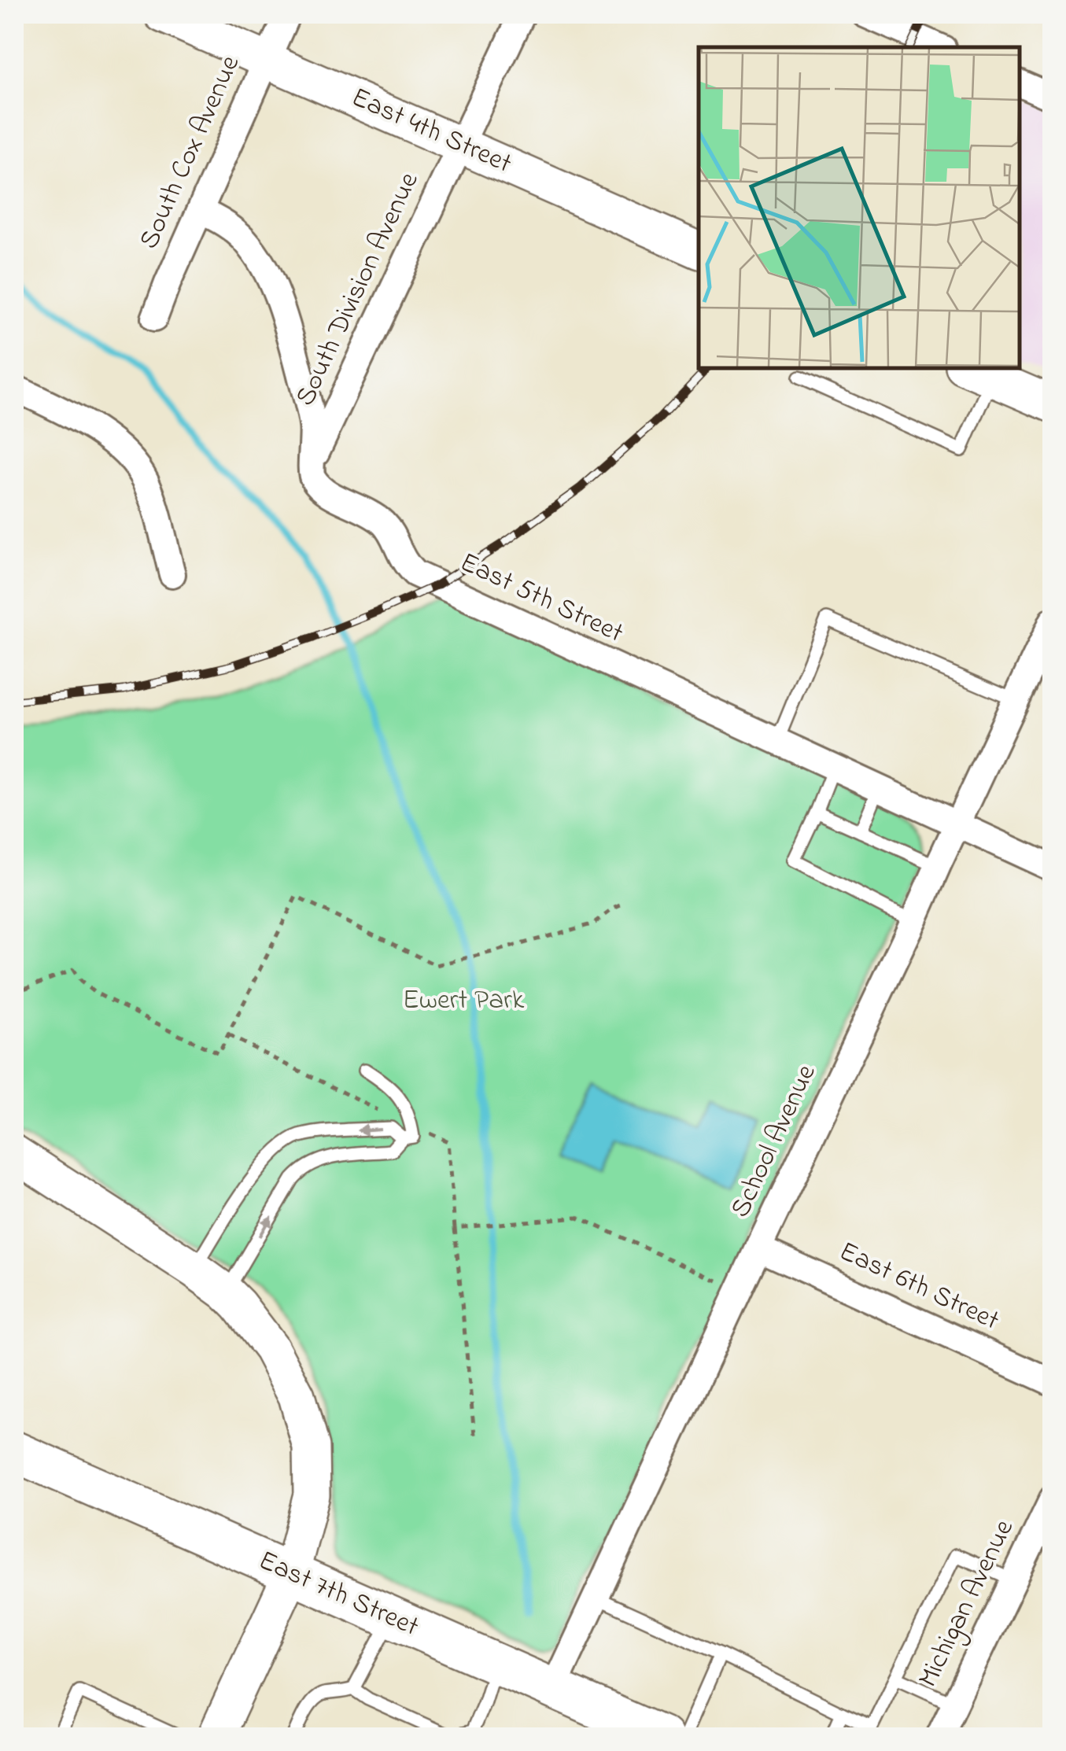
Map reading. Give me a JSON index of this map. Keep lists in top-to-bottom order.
{
  "streets": {
    "main road": ["East 7th Street"],
    "street": [
      "East 4th Street",
      "South Cox Avenue",
      "South Division Avenue",
      "East 5th Street",
      "School Avenue",
      "East 6th Street",
      "Michigan Avenue"
    ]
  },
  "crossings": [
    ["East 4th Street", "South Cox Avenue"],
    ["East 4th Street", "South Division Avenue"],
    ["South Division Avenue", "East 5th Street"],
    ["East 5th Street", "School Avenue"],
    ["School Avenue", "East 6th Street"],
    ["School Avenue", "East 7th Street"]
  ],
  "parks": ["Ewert Park"]
}
